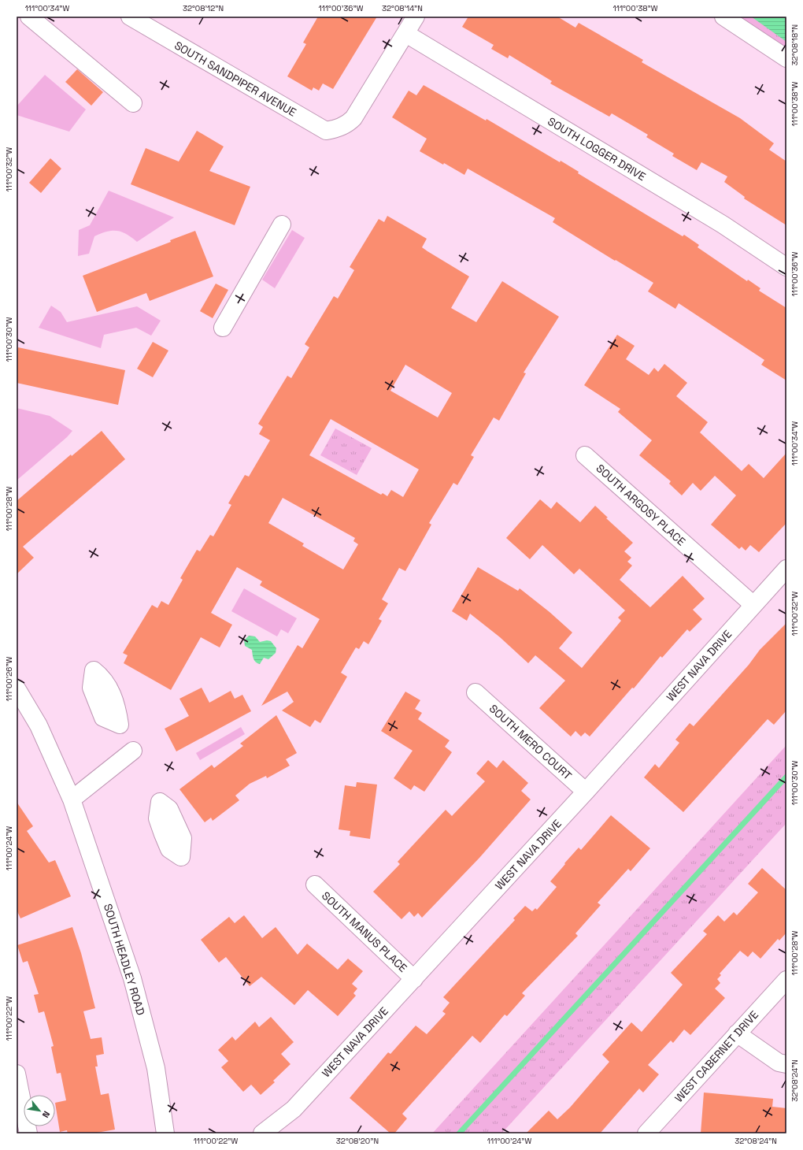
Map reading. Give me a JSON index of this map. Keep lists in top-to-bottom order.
{
  "streets": {
    "street": [
      "SOUTH SANDPIPER AVENUE",
      "SOUTH LOGGER DRIVE",
      "SOUTH ARGOSY PLACE",
      "WEST NAVA DRIVE",
      "SOUTH MERO COURT",
      "SOUTH MANUS PLACE",
      "SOUTH HEADLEY ROAD",
      "WEST CABERNET DRIVE"
    ]
  },
  "crossings": [
    ["SOUTH SANDPIPER AVENUE", "SOUTH LOGGER DRIVE"],
    ["SOUTH ARGOSY PLACE", "WEST NAVA DRIVE"],
    ["WEST NAVA DRIVE", "SOUTH MERO COURT"],
    ["WEST NAVA DRIVE", "SOUTH MANUS PLACE"]
  ],
  "north": "bottom right",
  "coordinates": [
    "111°00'34\"W",
    "32°08'12\"N",
    "111°00'36\"W",
    "32°08'14\"N",
    "111°00'38\"W",
    "32°08'18\"N",
    "111°00'32\"W",
    "111°00'30\"W",
    "111°00'28\"W",
    "111°00'26\"W",
    "111°00'24\"W",
    "111°00'22\"W",
    "32°08'24\"N",
    "32°08'20\"N"
  ]
}
